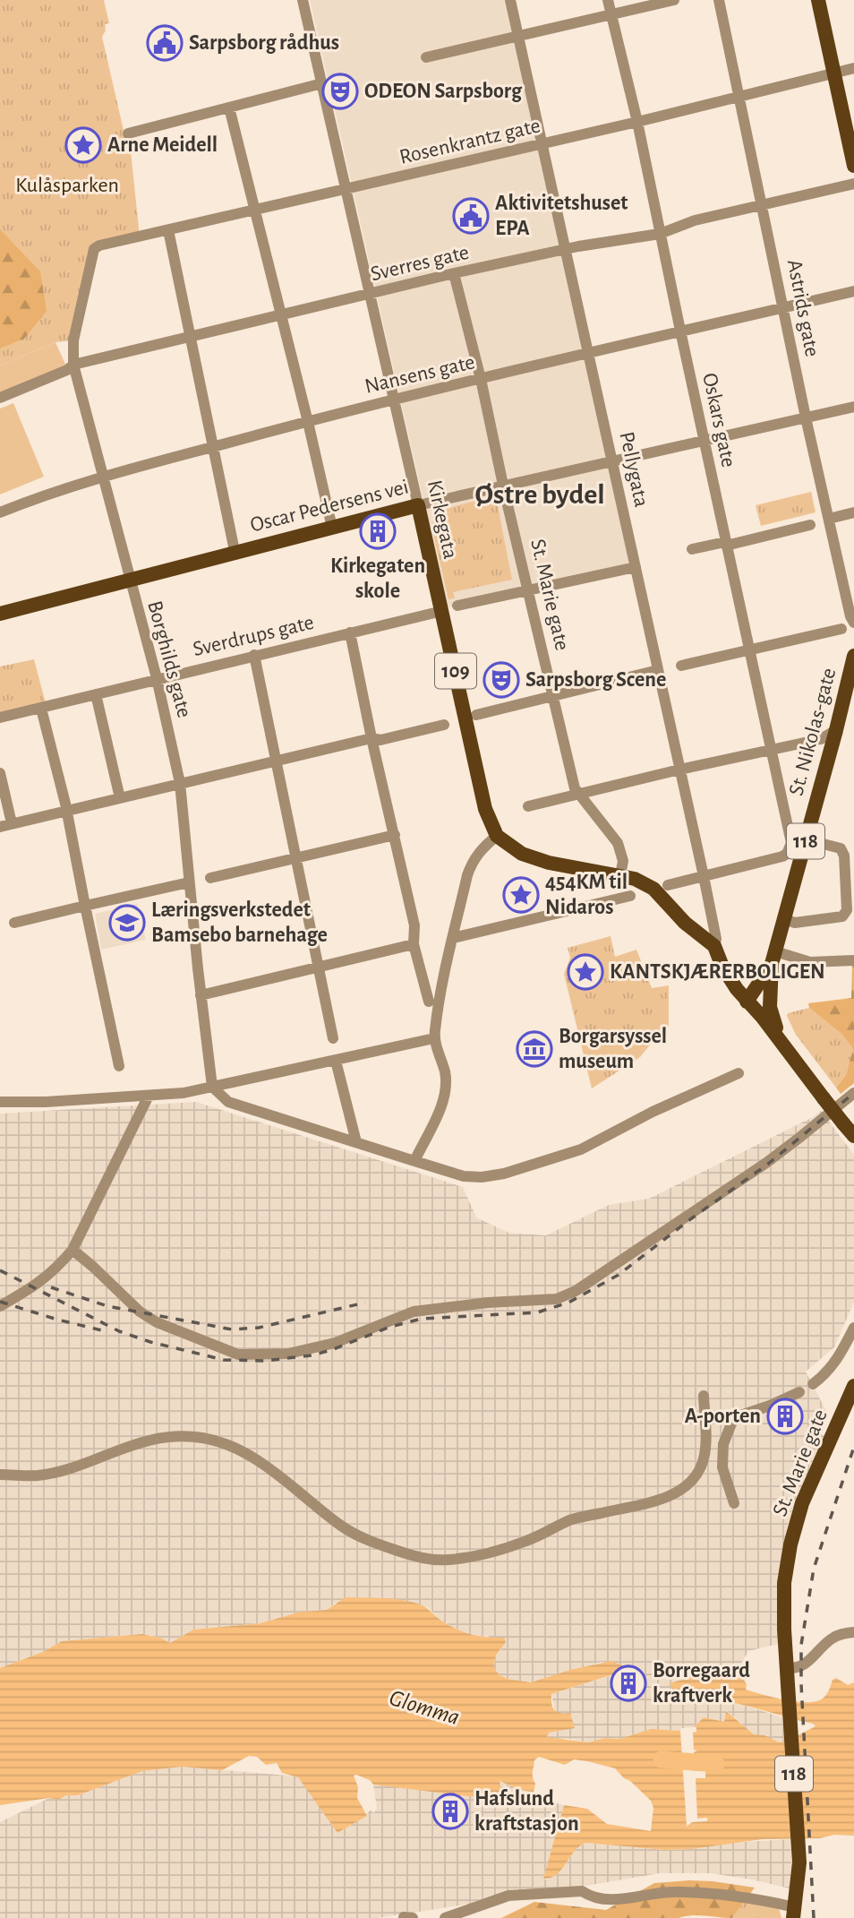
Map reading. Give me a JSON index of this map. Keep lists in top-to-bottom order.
{
  "streets": {
    "main road": [
      "Oscar Pedersens vei",
      "Kirkegata",
      "St. Marie gate",
      "109",
      "St. Nikolas-gate",
      "118"
    ],
    "street": [
      "Rosenkrantz gate",
      "Sverres gate",
      "Astrids gate",
      "Nansens gate",
      "Oskars gate",
      "Pellygata",
      "Sverdrups gate",
      "Borghilds gate"
    ]
  },
  "crossings": [
    ["Rosenkrantz gate", "Astrids gate"],
    ["Rosenkrantz gate", "Oskars gate"],
    ["Rosenkrantz gate", "Pellygata"],
    ["Rosenkrantz gate", "Kirkegata"],
    ["Rosenkrantz gate", "Borghilds gate"],
    ["Sverres gate", "Astrids gate"],
    ["Sverres gate", "Oskars gate"],
    ["Sverres gate", "Pellygata"],
    ["Sverres gate", "Kirkegata"],
    ["Sverres gate", "St. Marie gate"],
    ["Sverres gate", "Borghilds gate"],
    ["Astrids gate", "Nansens gate"],
    ["Astrids gate", "Oscar Pedersens vei"],
    ["Nansens gate", "Oskars gate"],
    ["Nansens gate", "Pellygata"],
    ["Nansens gate", "Kirkegata"],
    ["Nansens gate", "St. Marie gate"],
    ["Nansens gate", "Borghilds gate"],
    ["Oskars gate", "Pellygata"],
    ["Oskars gate", "Oscar Pedersens vei"],
    ["Pellygata", "Oscar Pedersens vei"],
    ["Oscar Pedersens vei", "Kirkegata"],
    ["Oscar Pedersens vei", "St. Marie gate"],
    ["Oscar Pedersens vei", "Borghilds gate"],
    ["Kirkegata", "Sverdrups gate"],
    ["Sverdrups gate", "Borghilds gate"],
    ["St. Nikolas-gate", "118"]
  ],
  "districts": ["Østre bydel"],
  "water": ["Glomma"],
  "parks": ["Kulåsparken"],
  "places": {
    "public building": ["Sarpsborg rådhus", "Aktivitetshuset EPA"],
    "theatre": ["ODEON Sarpsborg", "Sarpsborg Scene"],
    "place": ["Arne Meidell", "454KM til Nidaros", "KANTSKJÆRERBOLIGEN"],
    "building": [
      "Kirkegaten skole",
      "A-porten",
      "Borregaard kraftverk",
      "Hafslund kraftstasjon"
    ],
    "school or university": ["Læringsverkstedet Bamsebo barnehage"],
    "museum": ["Borgarsyssel museum"]
  }
}
